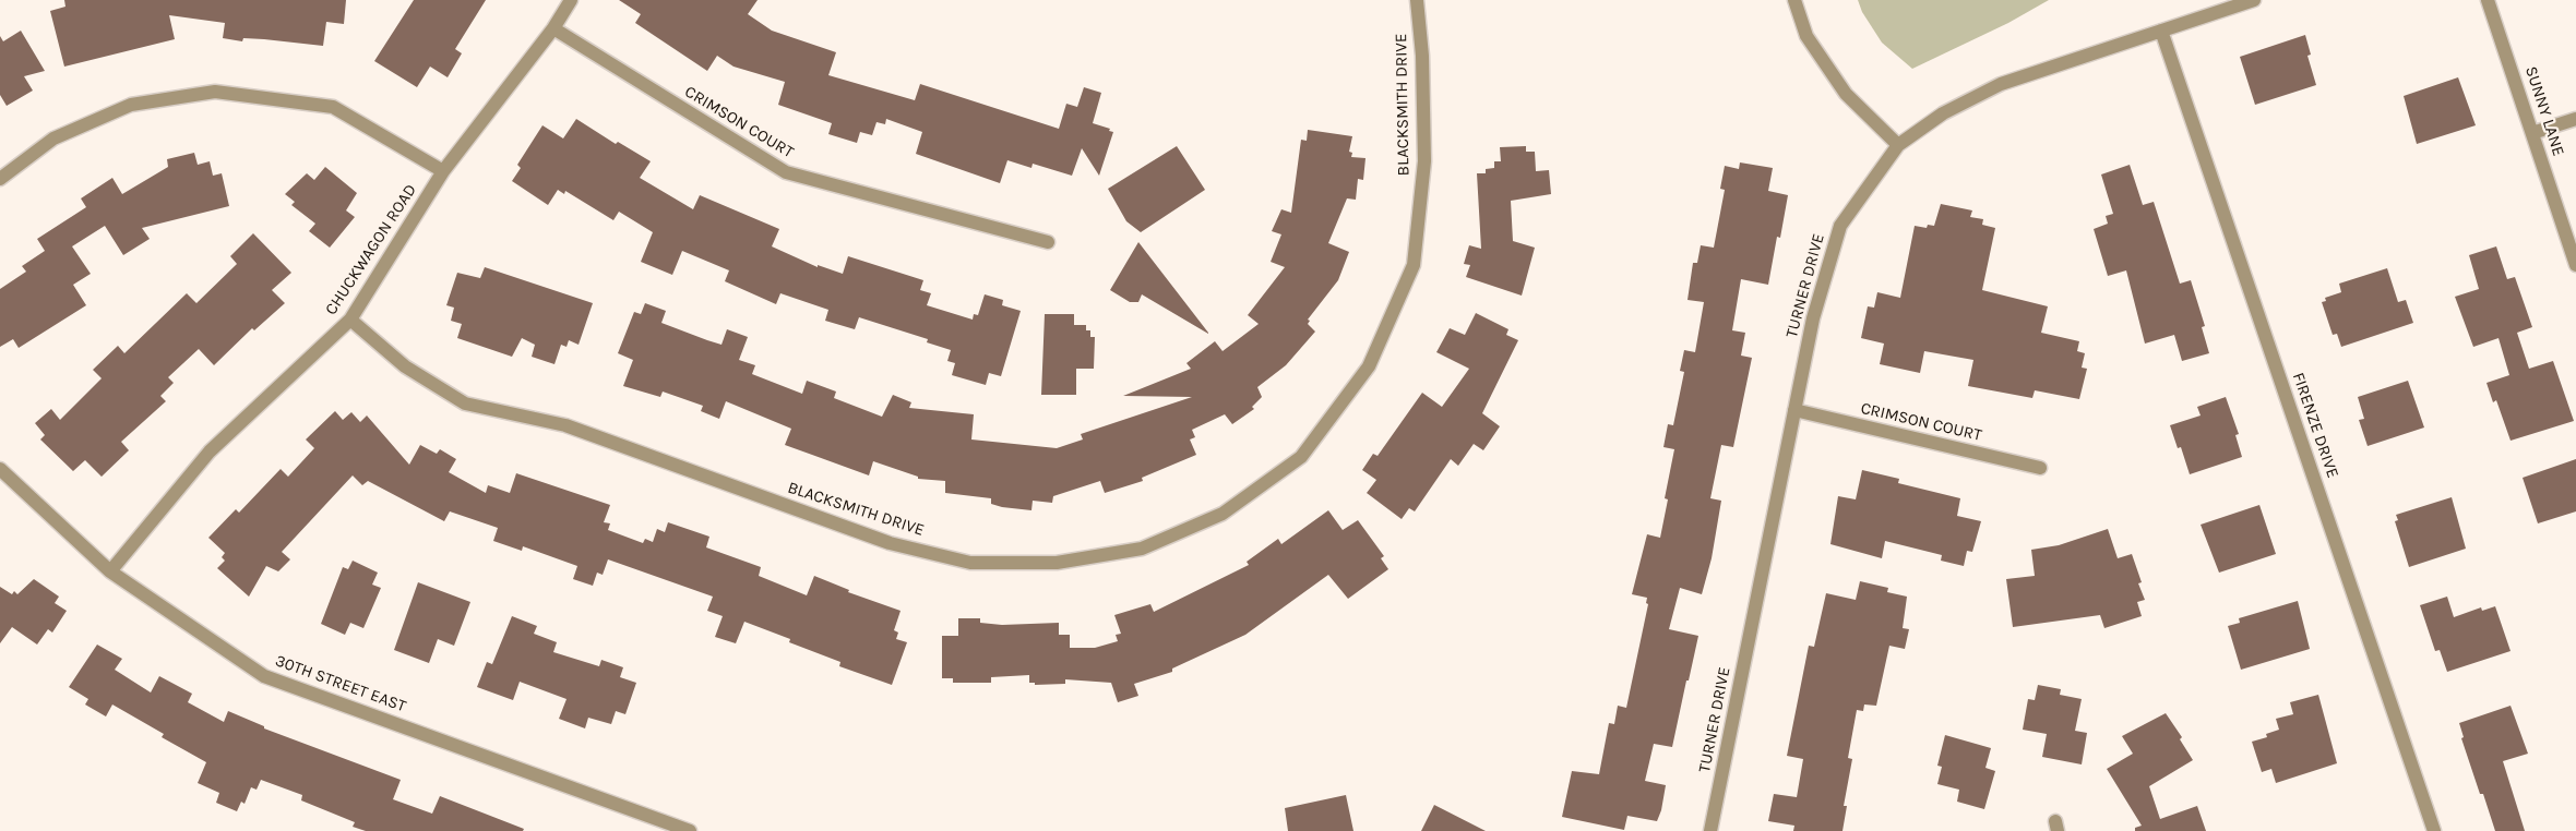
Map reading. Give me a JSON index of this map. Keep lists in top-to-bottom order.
{
  "streets": {
    "street": [
      "BLACKSMITH DRIVE",
      "SUNNY LANE",
      "CRIMSON COURT",
      "CHUCKWAGON ROAD",
      "TURNER DRIVE",
      "FIRENZE DRIVE",
      "30TH STREET EAST"
    ]
  },
  "crossings": [
    ["BLACKSMITH DRIVE", "CHUCKWAGON ROAD"],
    ["CRIMSON COURT", "CHUCKWAGON ROAD"],
    ["CRIMSON COURT", "TURNER DRIVE"],
    ["CHUCKWAGON ROAD", "30TH STREET EAST"],
    ["TURNER DRIVE", "FIRENZE DRIVE"]
  ]
}
